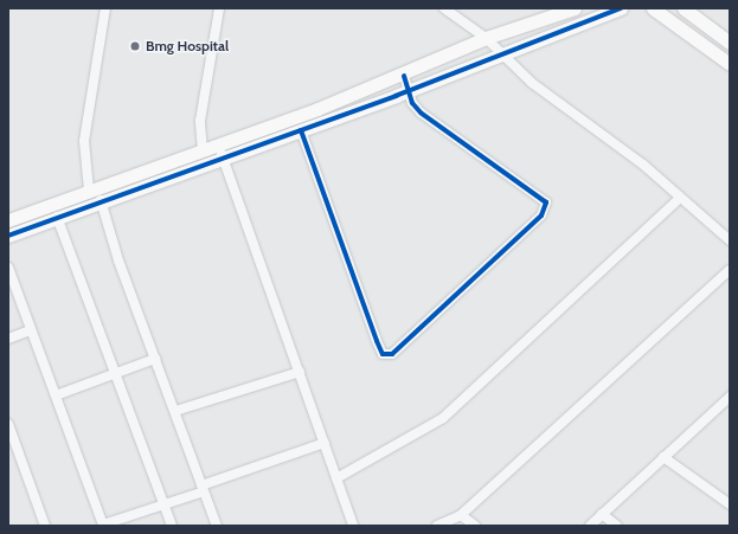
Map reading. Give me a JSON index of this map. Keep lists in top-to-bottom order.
{
  "places": ["Bmg Hospital"]
}
